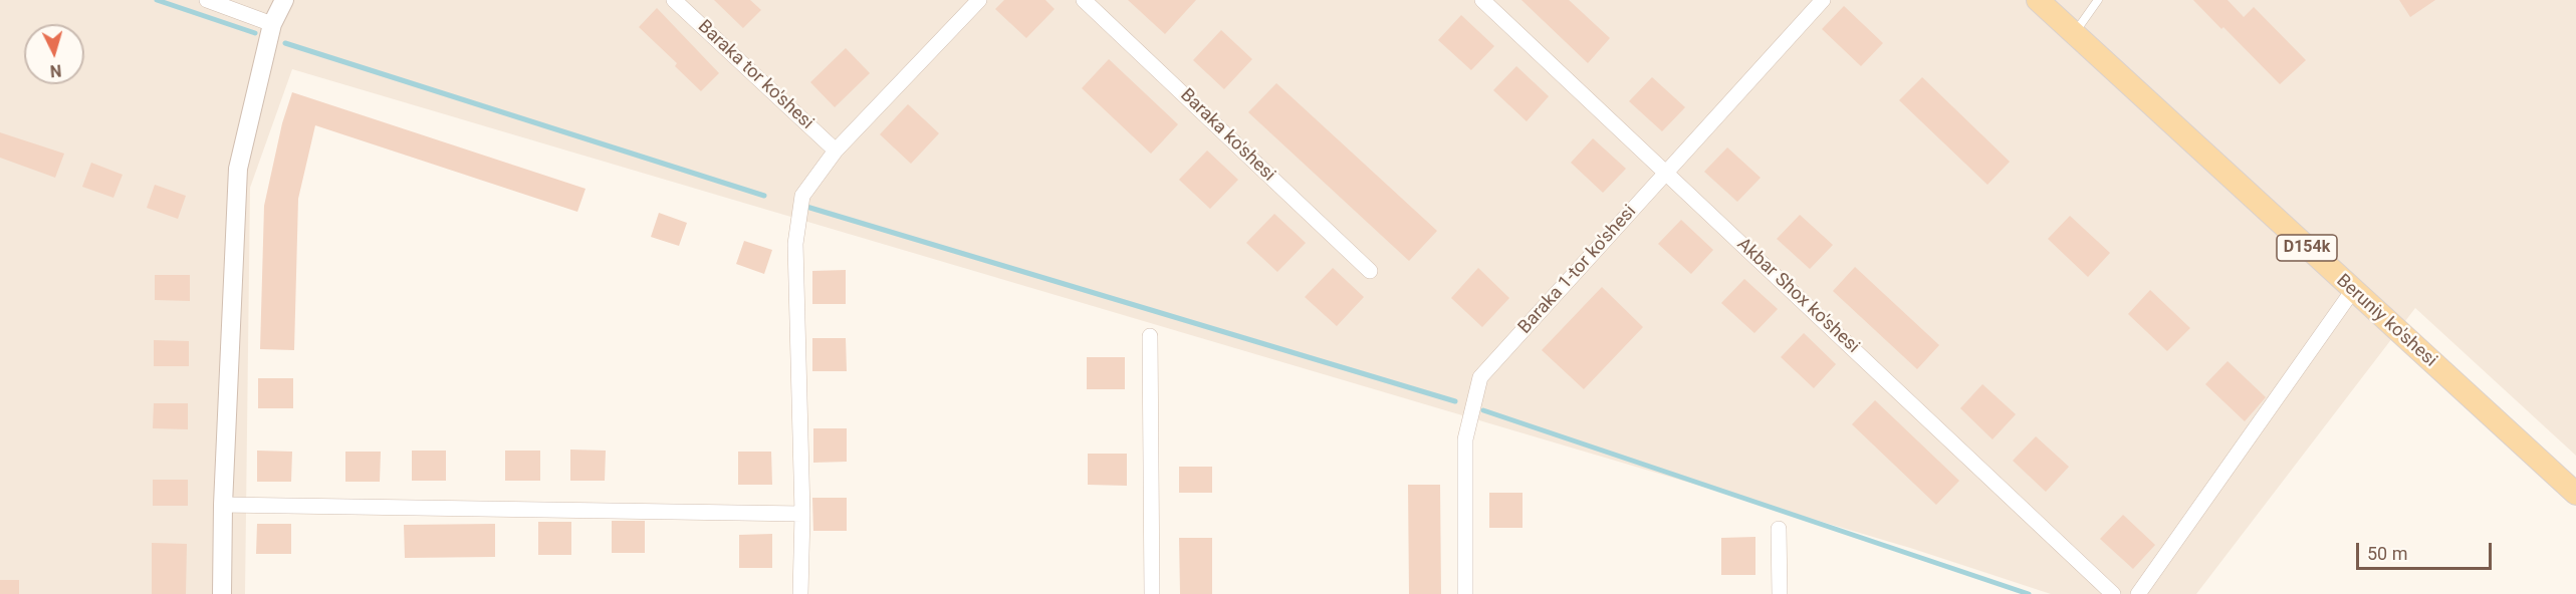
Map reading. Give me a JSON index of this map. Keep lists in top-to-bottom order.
{
  "streets": {
    "main road": ["D154k", "Beruniy ko'shesi"],
    "street": [
      "Baraka tor ko'shesi",
      "Baraka ko'shesi",
      "Baraka 1-tor ko'shesi",
      "Akbar Shox ko'shesi"
    ]
  },
  "crossings": [
    ["Baraka 1-tor ko'shesi", "Akbar Shox ko'shesi"]
  ],
  "scale_bar": "50 m",
  "north": "bottom"
}
